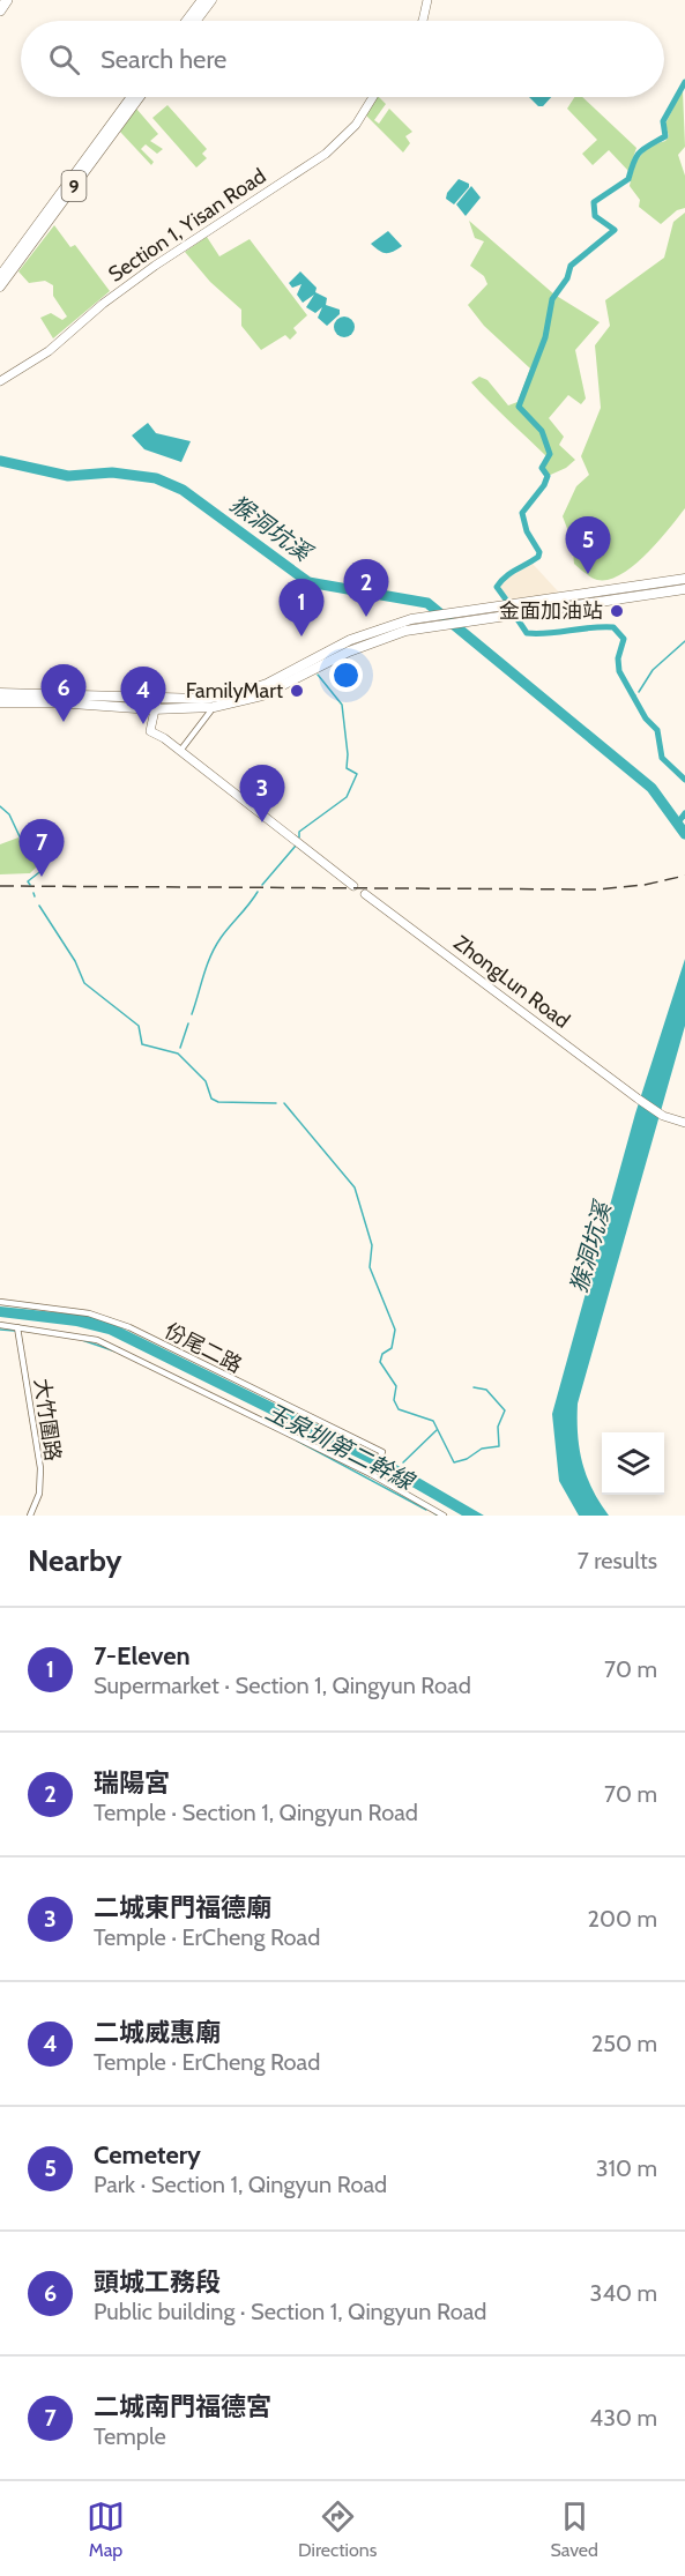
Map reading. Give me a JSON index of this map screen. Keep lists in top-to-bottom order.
{
  "streets": {
    "main road": ["9"],
    "street": [
      "Section 1, Yisan Road",
      "ZhongLun Road",
      "份尾二路",
      "大竹圍路"
    ]
  },
  "water": ["猴洞坑溪", "玉泉圳第二幹線"],
  "places": ["金面加油站", "FamilyMart"],
  "page": {
    "search": "Search here",
    "pins": [
      "5",
      "2",
      "1",
      "6",
      "4",
      "3",
      "7"
    ],
    "heading": ["Nearby", "7 results"],
    "list": [
      {
        "mark": "1",
        "name": "7-Eleven",
        "note": "Supermarket · Section 1, Qingyun Road",
        "value": "70 m"
      },
      {
        "mark": "2",
        "name": "瑞陽宮",
        "note": "Temple · Section 1, Qingyun Road",
        "value": "70 m"
      },
      {
        "mark": "3",
        "name": "二城東門福德廟",
        "note": "Temple · ErCheng Road",
        "value": "200 m"
      },
      {
        "mark": "4",
        "name": "二城威惠廟",
        "note": "Temple · ErCheng Road",
        "value": "250 m"
      },
      {
        "mark": "5",
        "name": "Cemetery",
        "note": "Park · Section 1, Qingyun Road",
        "value": "310 m"
      },
      {
        "mark": "6",
        "name": "頭城工務段",
        "note": "Public building · Section 1, Qingyun Road",
        "value": "340 m"
      },
      {
        "mark": "7",
        "name": "二城南門福德宮",
        "note": "Temple",
        "value": "430 m"
      }
    ],
    "nav": ["Map", "Directions", "Saved"]
  }
}
